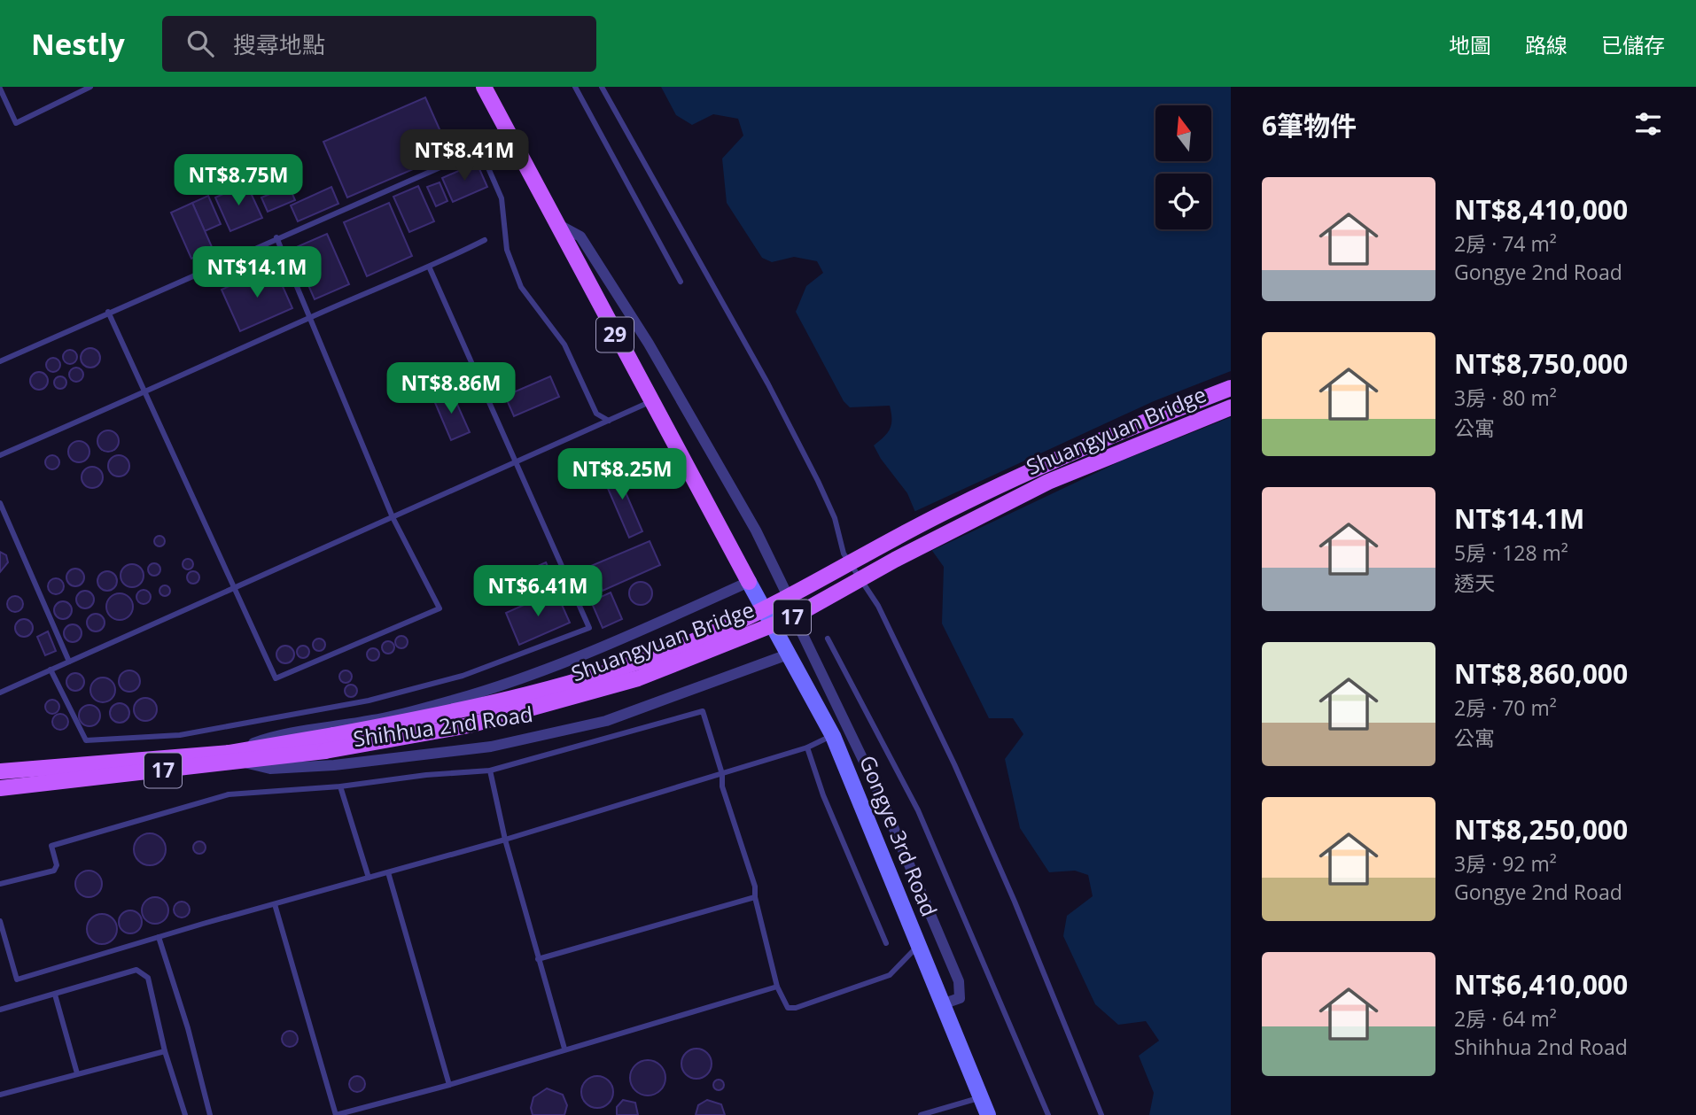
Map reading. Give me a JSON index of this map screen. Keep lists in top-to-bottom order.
{
  "streets": {
    "main road": [
      "29",
      "Shuangyuan Bridge",
      "17",
      "Shihhua 2nd Road"
    ],
    "street": ["Gongye 3rd Road"]
  },
  "crossings": [
    ["29", "Shihhua 2nd Road"],
    ["29", "Gongye 3rd Road"],
    ["Shuangyuan Bridge", "Shihhua 2nd Road"],
    ["Shihhua 2nd Road", "Gongye 3rd Road"]
  ],
  "north": "top",
  "page": {
    "header": "Nestly",
    "search": "搜尋地點",
    "nav": ["地圖", "路線", "已儲存"],
    "heading": "6筆物件",
    "price": [
      "NT$8.41M",
      "NT$8.75M",
      "NT$14.1M",
      "NT$8.86M",
      "NT$8.25M",
      "NT$6.41M"
    ],
    "list": [
      {
        "name": "NT$8,410,000",
        "note": "2房 · 74 m² · Gongye 2nd Road"
      },
      {
        "name": "NT$8,750,000",
        "note": "3房 · 80 m² · 公寓"
      },
      {
        "name": "NT$14.1M",
        "note": "5房 · 128 m² · 透天"
      },
      {
        "name": "NT$8,860,000",
        "note": "2房 · 70 m² · 公寓"
      },
      {
        "name": "NT$8,250,000",
        "note": "3房 · 92 m² · Gongye 2nd Road"
      },
      {
        "name": "NT$6,410,000",
        "note": "2房 · 64 m² · Shihhua 2nd Road"
      }
    ]
  }
}
